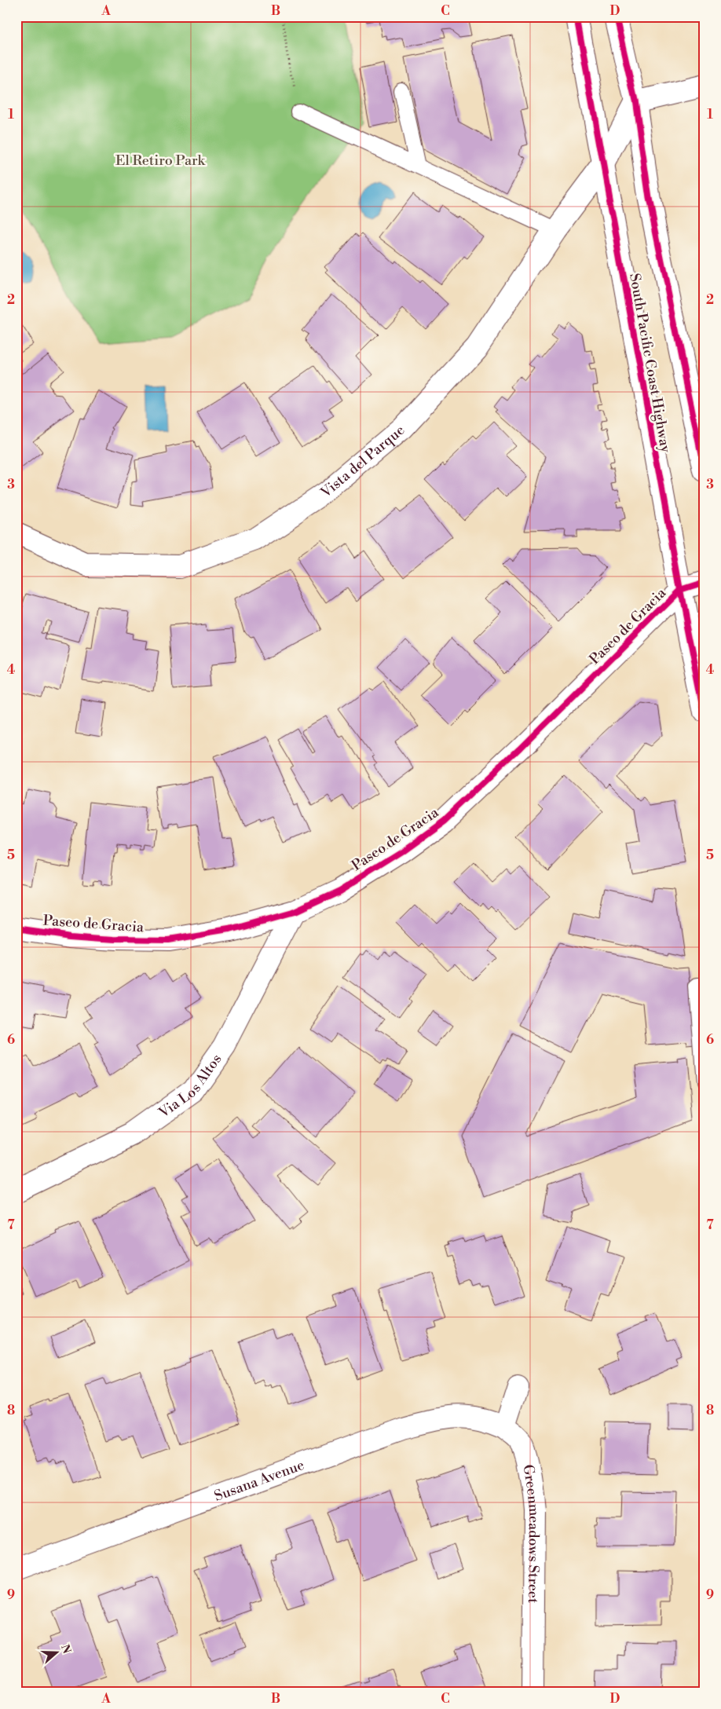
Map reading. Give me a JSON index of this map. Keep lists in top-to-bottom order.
{
  "streets": {
    "main road": [
      "South Pacific Coast Highway",
      "Vista del Parque",
      "Paseo de Gracia",
      "Via Los Altos",
      "Susana Avenue",
      "Greenmeadows Street"
    ]
  },
  "crossings": [
    ["South Pacific Coast Highway", "Vista del Parque"],
    ["South Pacific Coast Highway", "Paseo de Gracia"],
    ["Paseo de Gracia", "Via Los Altos"],
    ["Susana Avenue", "Greenmeadows Street"]
  ],
  "parks": ["El Retiro Park"],
  "north": "right",
  "grid": {
    "columns": [
      "A",
      "B",
      "C",
      "D"
    ],
    "rows": [
      "1",
      "2",
      "3",
      "4",
      "5",
      "6",
      "7",
      "8",
      "9"
    ]
  }
}
